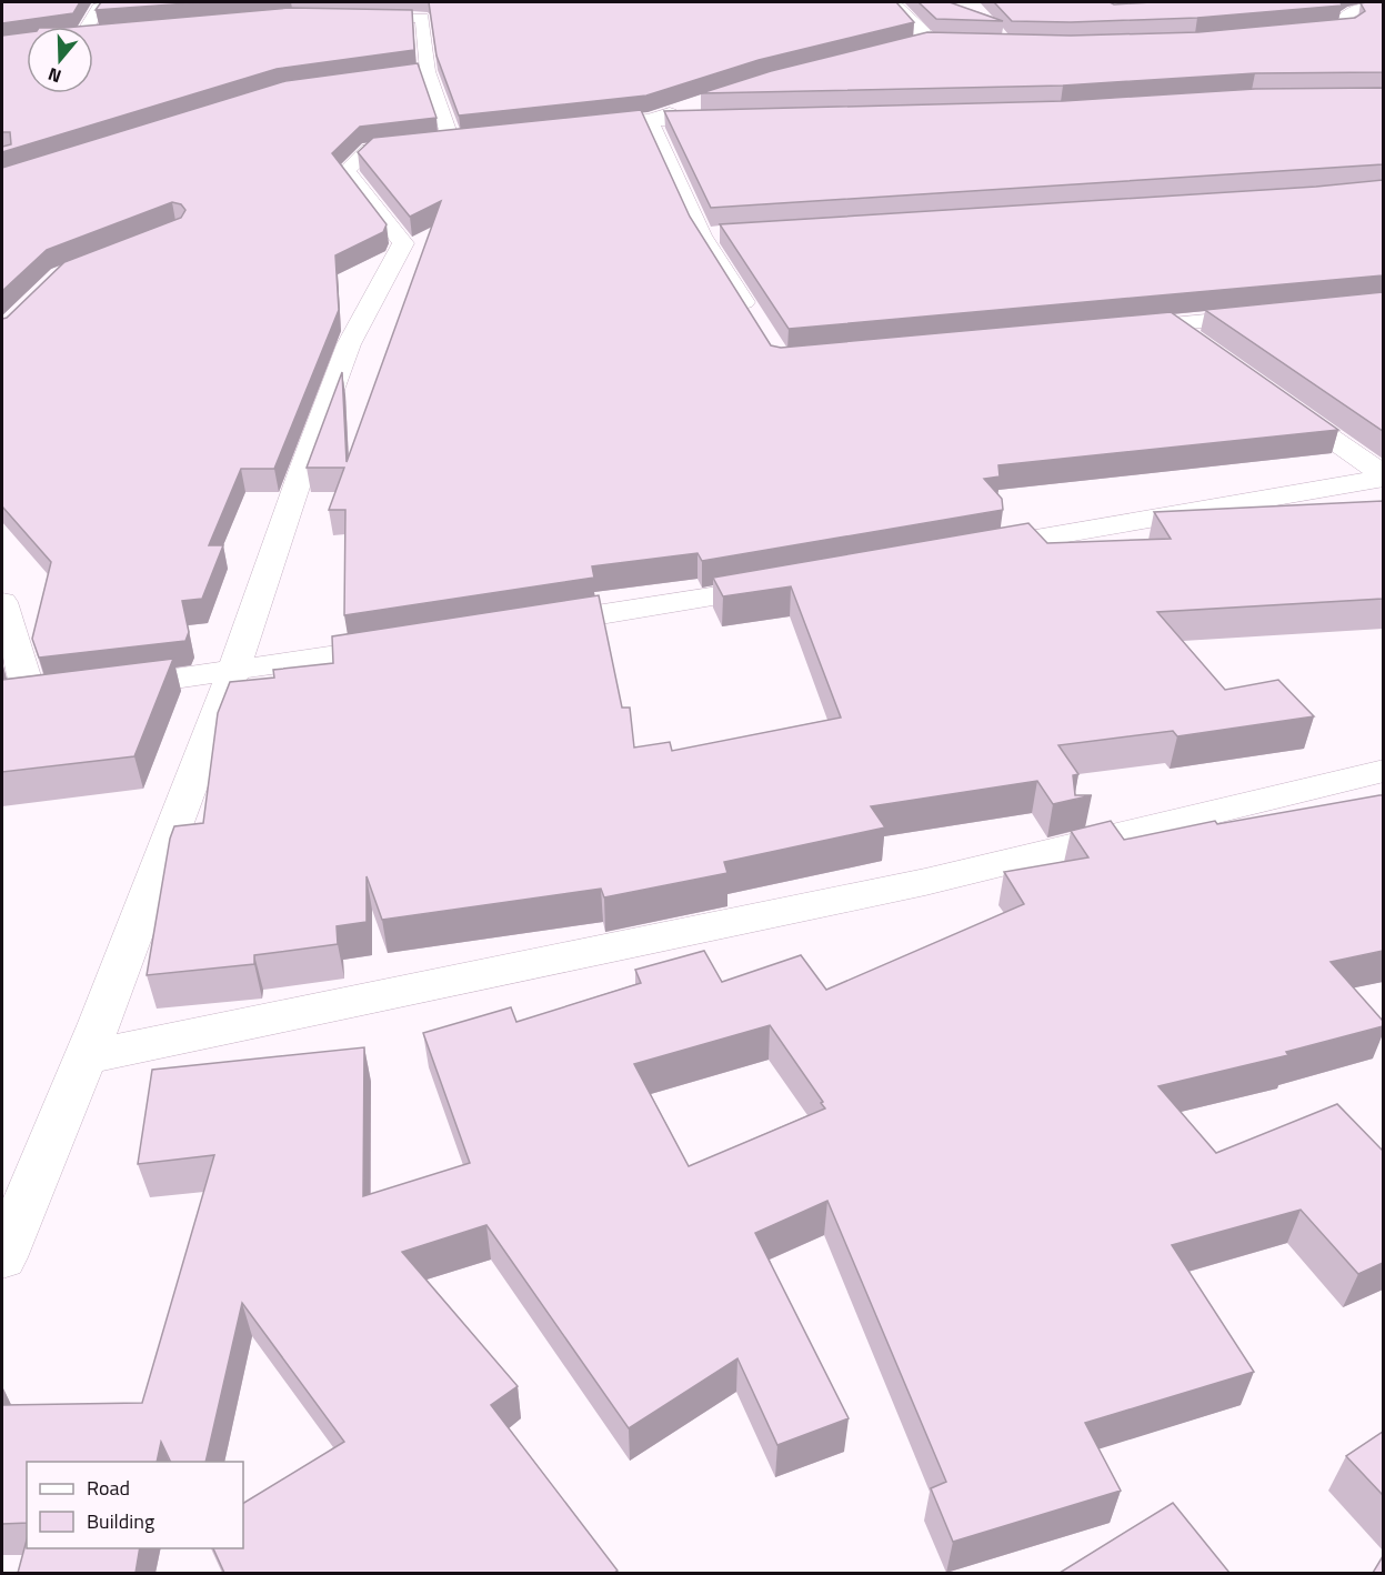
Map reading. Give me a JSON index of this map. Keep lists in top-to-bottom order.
{
  "legend": ["Road", "Building"],
  "north": "bottom"
}
